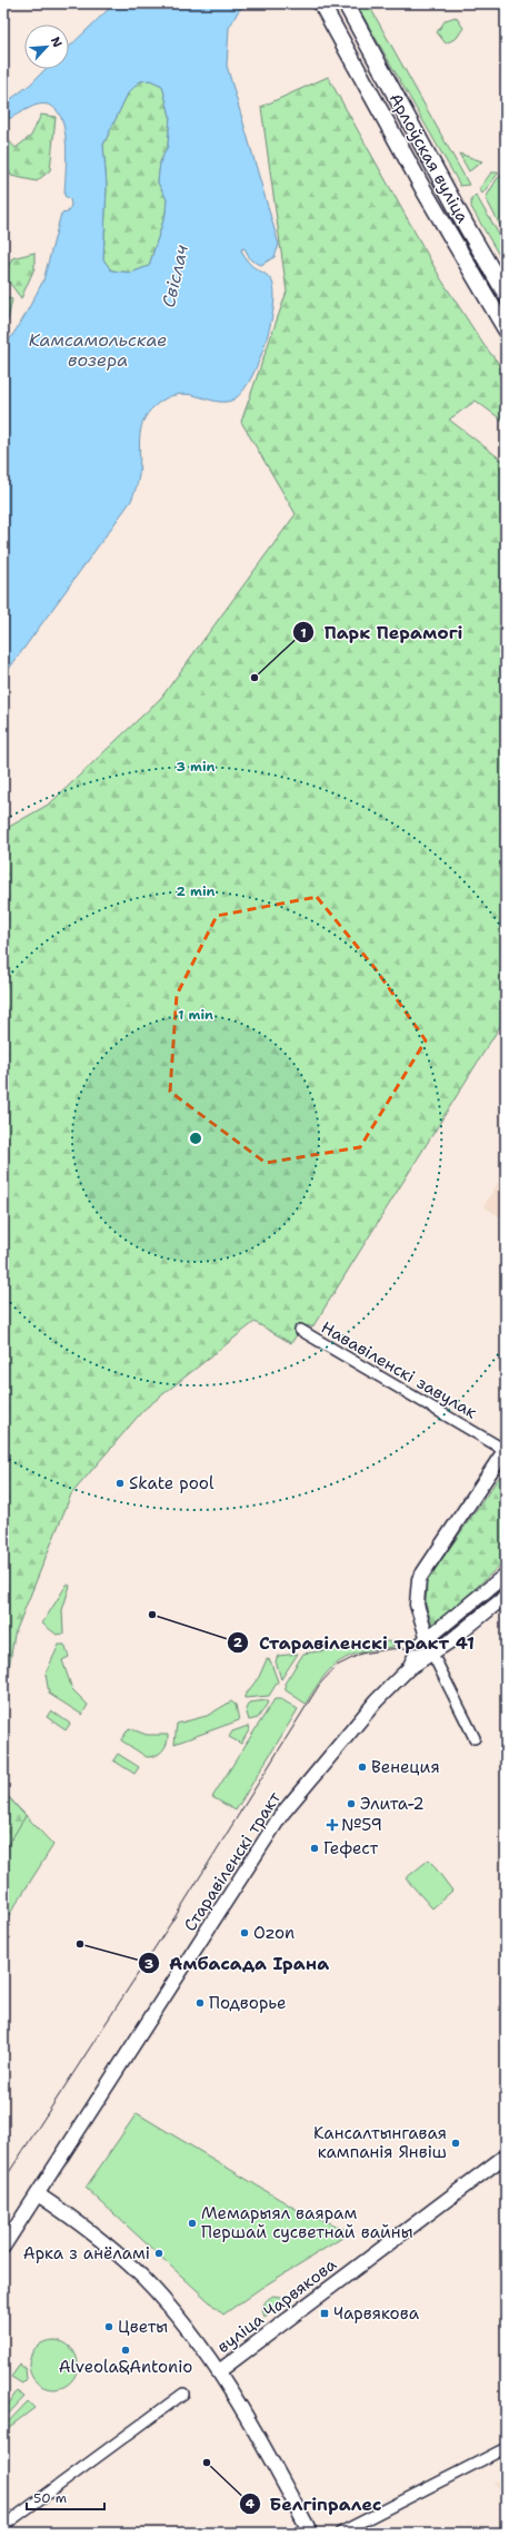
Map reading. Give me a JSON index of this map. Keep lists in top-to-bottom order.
{
  "streets": {
    "main road": ["Арлоўская вуліца", "Старавіленскі тракт", "вуліца Чарвякова"],
    "street": ["Нававіленскі завулак"]
  },
  "water": ["Свіслач", "Камсамольскае возера"],
  "places": {
    "other": [
      "Парк Перамогі",
      "Skate pool",
      "Старавіленскі тракт 41",
      "Венеция",
      "Элита-2",
      "Гефест",
      "Ozon",
      "Амбасада Ірана",
      "Подворье",
      "Кансалтынгавая кампанія Янвіш",
      "Мемарыял ваярам Першай сусветнай вайны",
      "Арка з анёламі",
      "Цветы",
      "Alveola&Antonio",
      "Белгіпралес"
    ],
    "health": ["№59"],
    "transit": ["Чарвякова"]
  },
  "scale_bar": "50 m",
  "north": "top right",
  "rings": ["3 min", "2 min", "1 min"]
}
